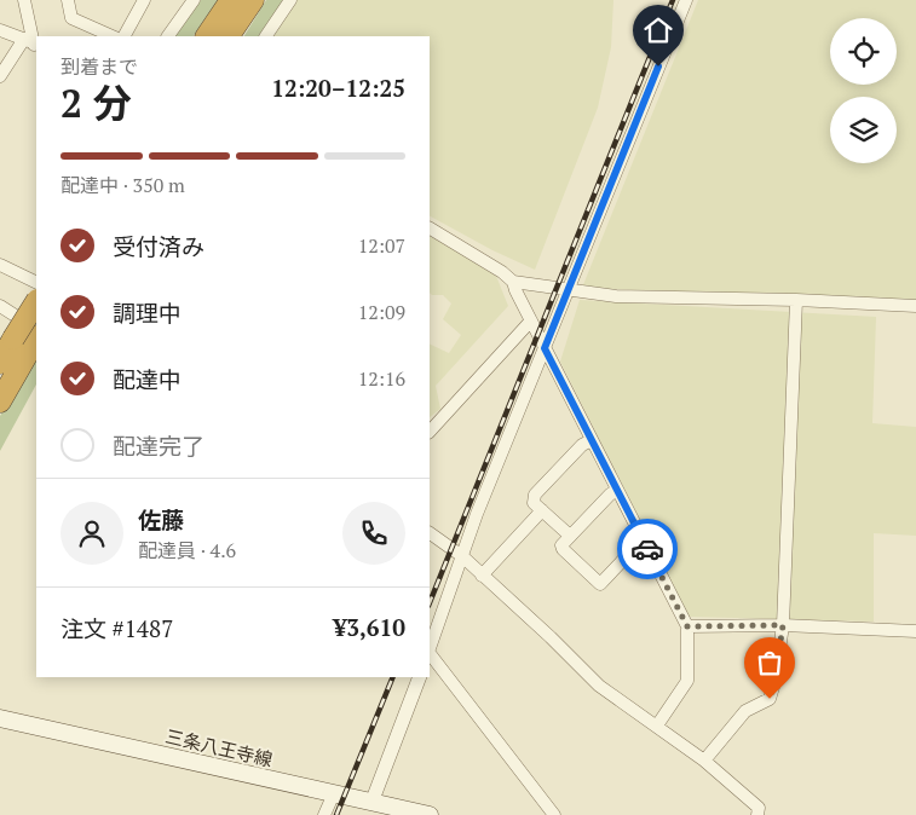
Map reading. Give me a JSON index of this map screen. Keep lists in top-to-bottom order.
{
  "streets": {
    "main road": ["三条八王寺線"]
  },
  "page": {
    "heading": ["2 分", "到着まで", "12:20–12:25"],
    "panel": [
      "佐藤",
      "配達員 · 4.6",
      "注文 #1487",
      "¥3,610"
    ],
    "bar": "配達中 · 350 m",
    "list": [
      ["受付済み", "12:07"],
      ["調理中", "12:09"],
      ["配達中", "12:16"],
      "配達完了"
    ]
  }
}
